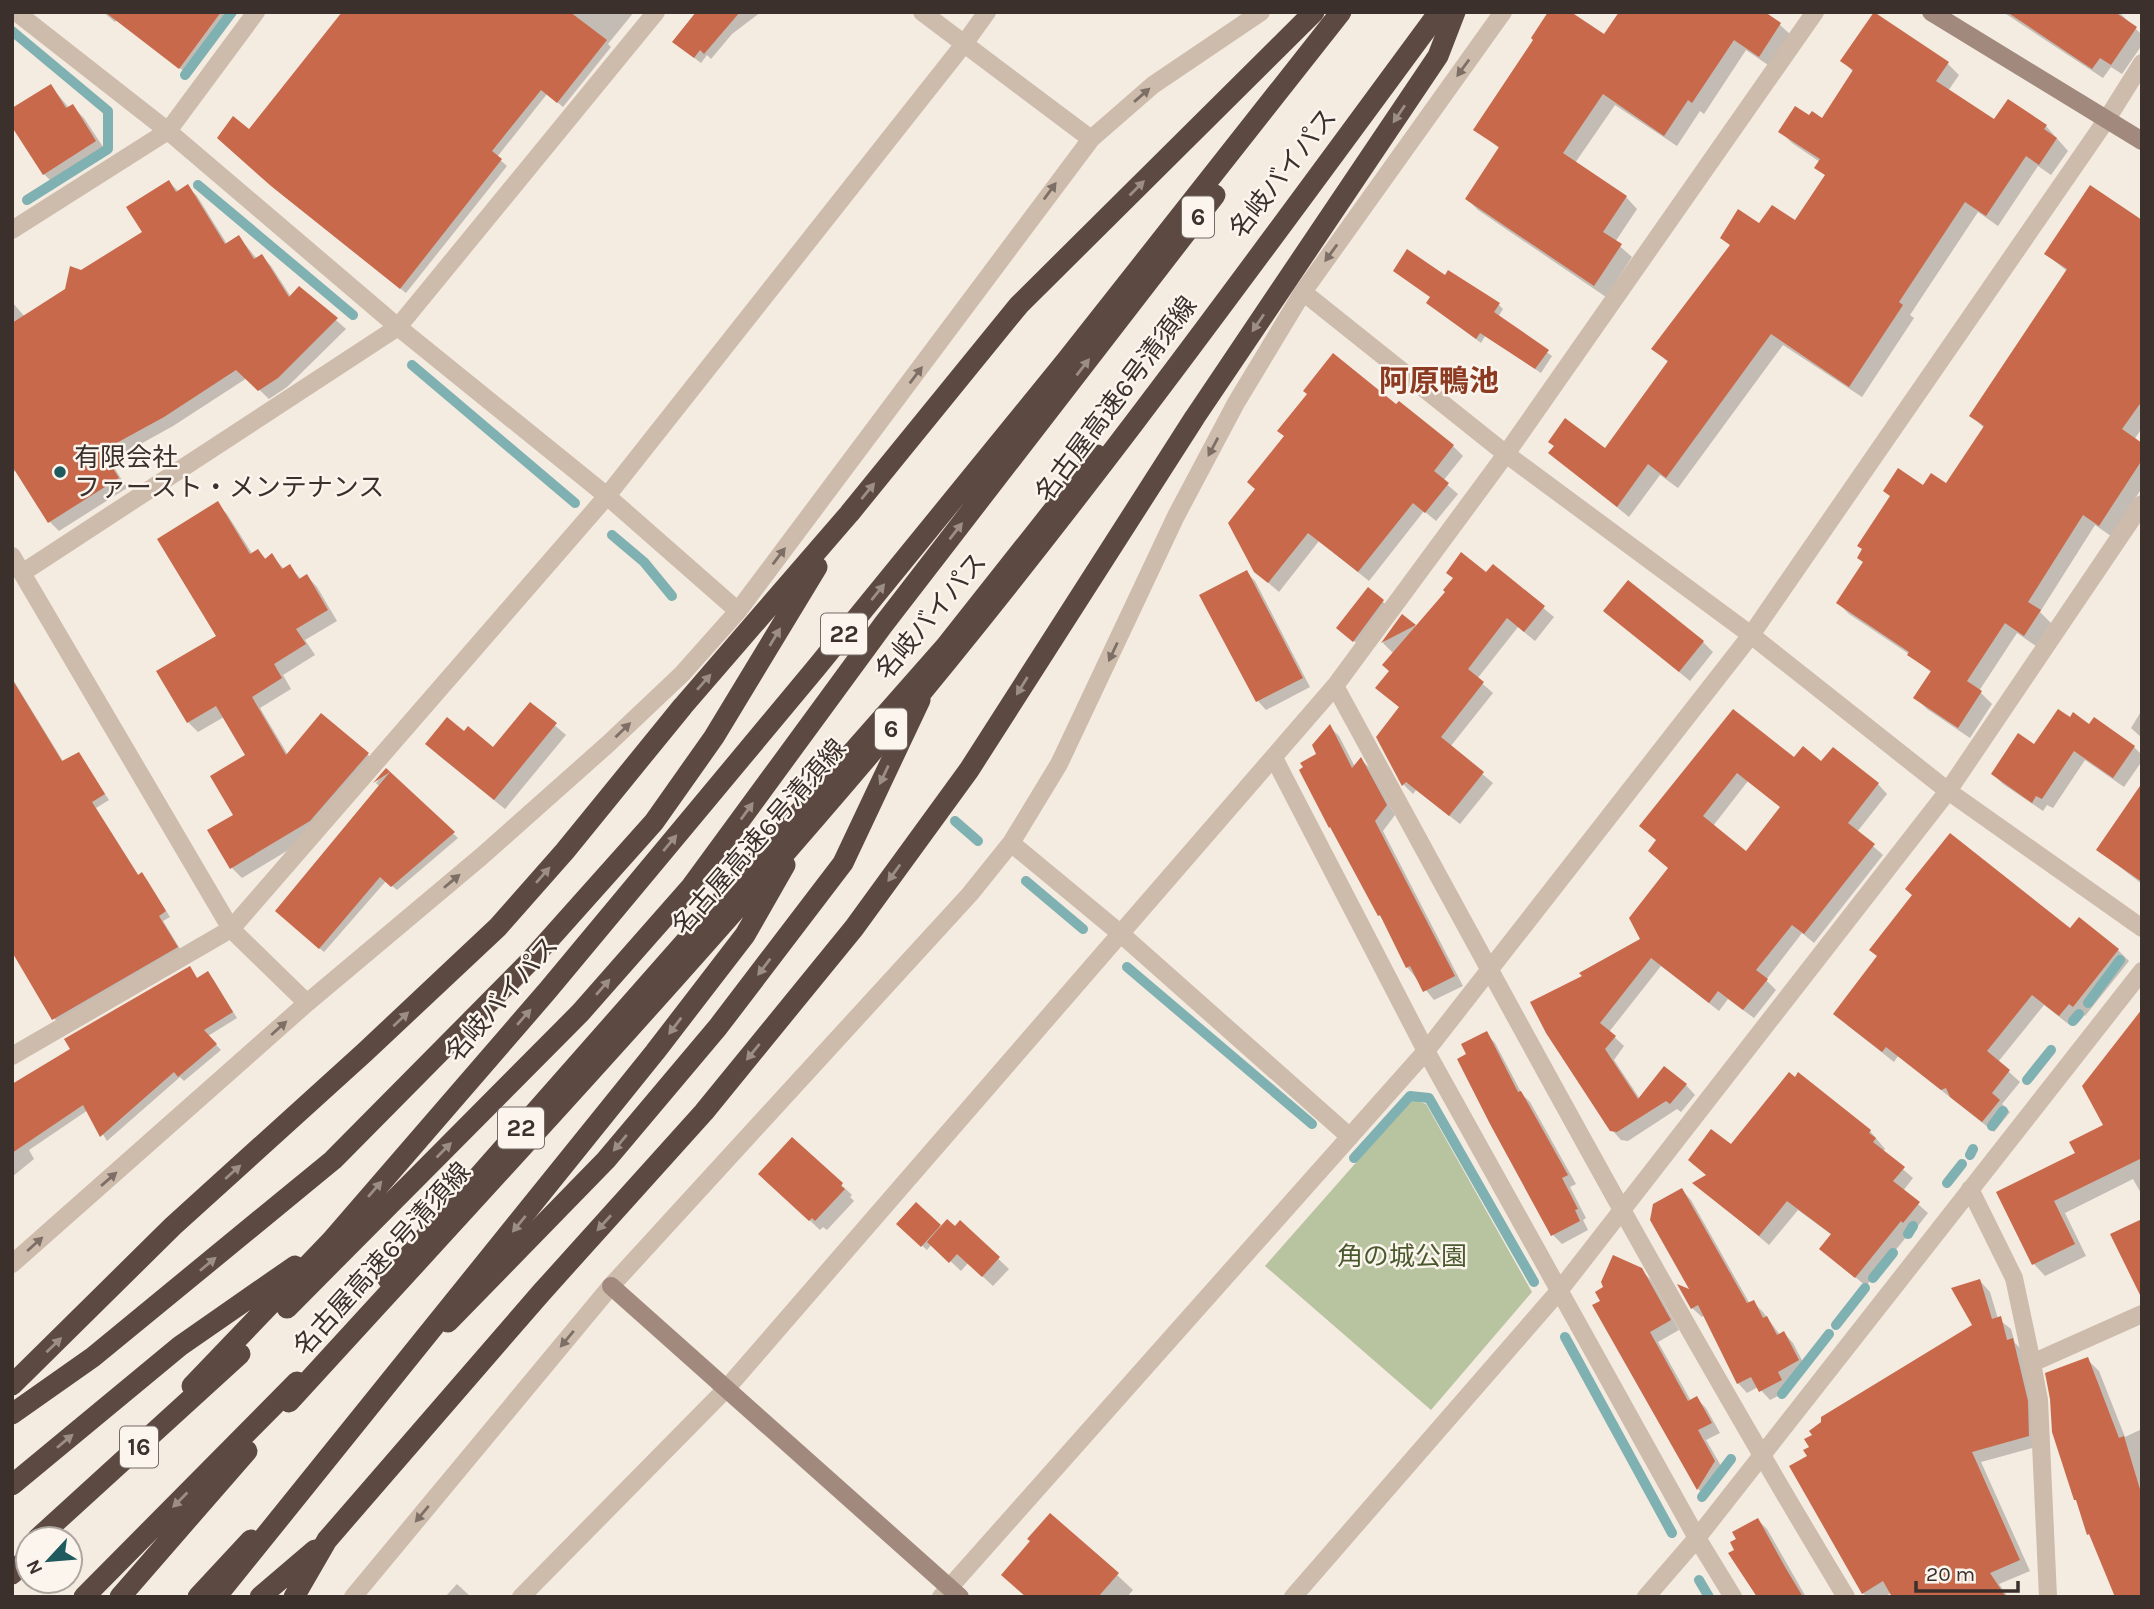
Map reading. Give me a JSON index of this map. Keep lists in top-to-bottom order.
{
  "streets": {
    "highway": [
      "名岐バイパス",
      "6",
      "名古屋高速6号清須線",
      "22",
      "16"
    ]
  },
  "crossings": [
    ["名岐バイパス", "22"],
    ["名古屋高速6号清須線", "16"]
  ],
  "districts": ["阿原鴨池"],
  "parks": ["角の城公園"],
  "places": ["有限会社 ファースト・メンテナンス"],
  "scale_bar": "20 m",
  "north": "bottom left"
}
